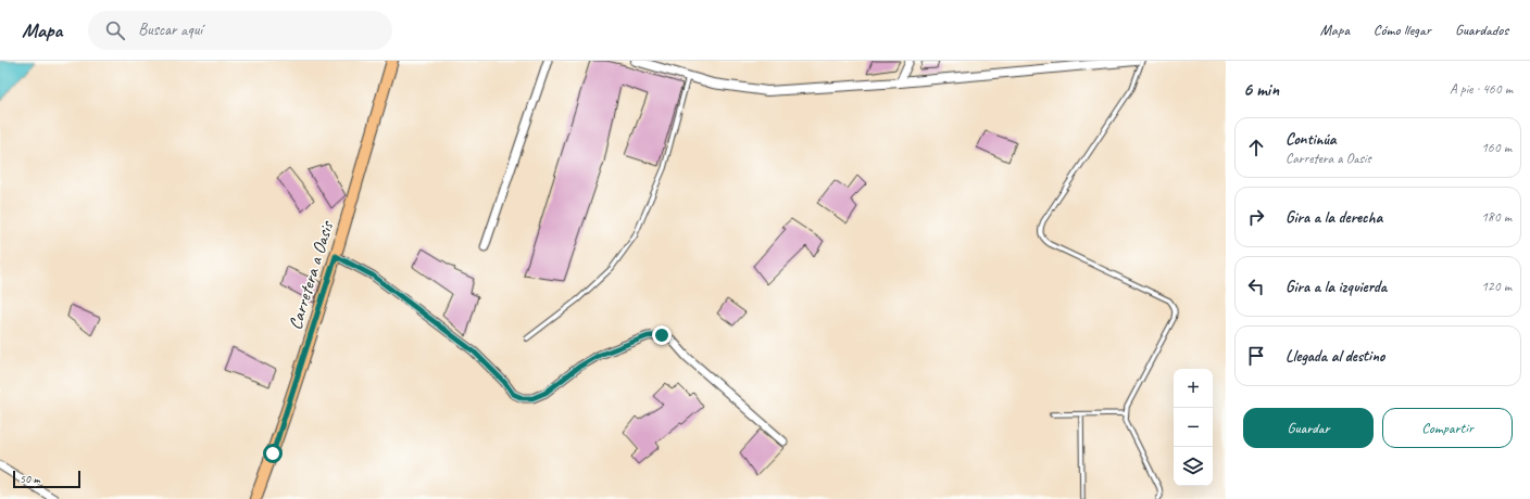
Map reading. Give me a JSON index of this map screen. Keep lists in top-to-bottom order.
{
  "streets": {
    "main road": ["Carretera a Oasis"]
  },
  "scale_bar": "50 m",
  "page": {
    "header": "Mapa",
    "search": "Buscar aquí",
    "nav": ["Mapa", "Cómo llegar", "Guardados"],
    "heading": ["6 min", "A pie · 460 m"],
    "list": [
      ["Continúa", "Carretera a Oasis", "160 m"],
      ["Gira a la derecha", "180 m"],
      ["Gira a la izquierda", "120 m"],
      "Llegada al destino"
    ],
    "map_buttons": ["+", "−"],
    "buttons": ["Guardar", "Compartir"],
    "scale": "50 m"
  }
}
